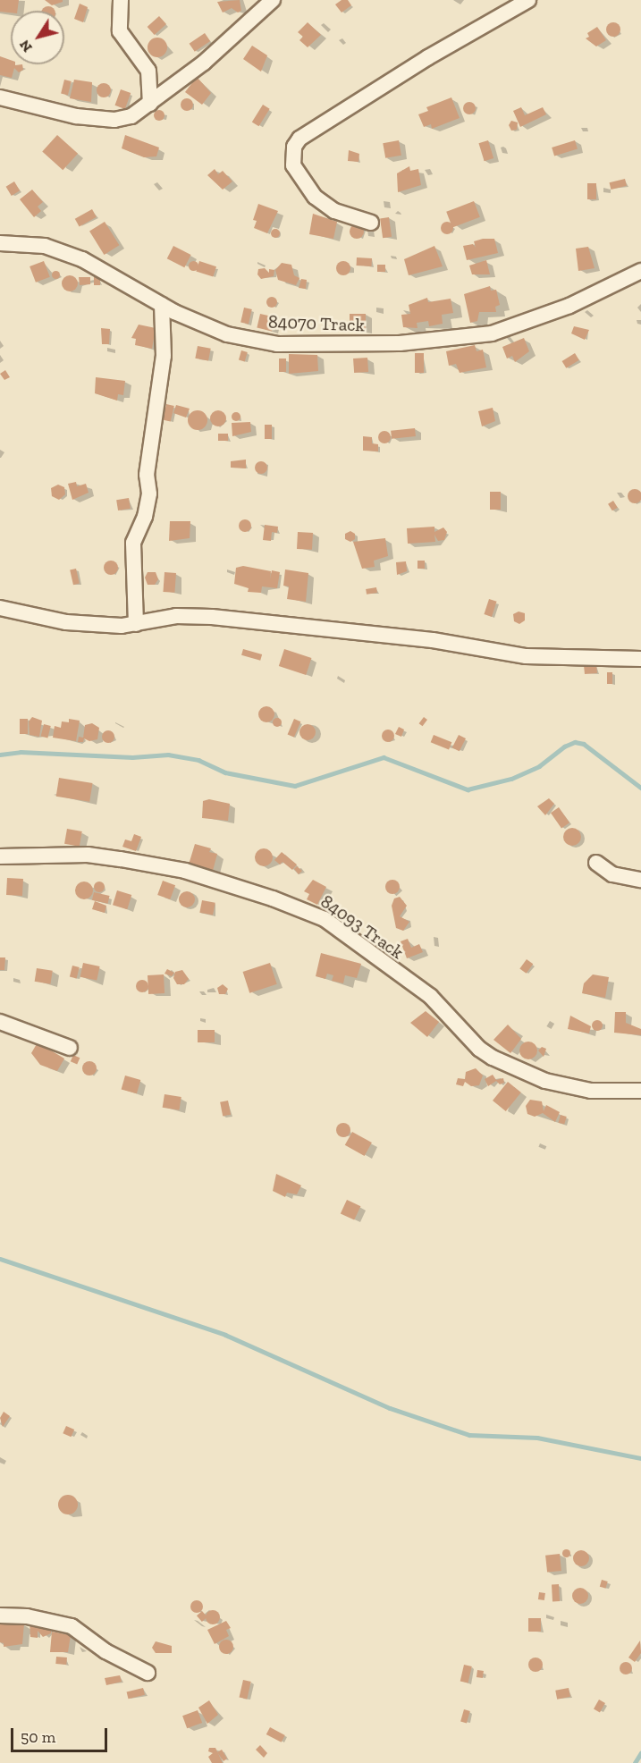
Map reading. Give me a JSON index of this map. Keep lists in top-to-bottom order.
{
  "streets": {
    "street": ["84070 Track", "84093 Track"]
  },
  "scale_bar": "50 m",
  "north": "bottom left"
}
